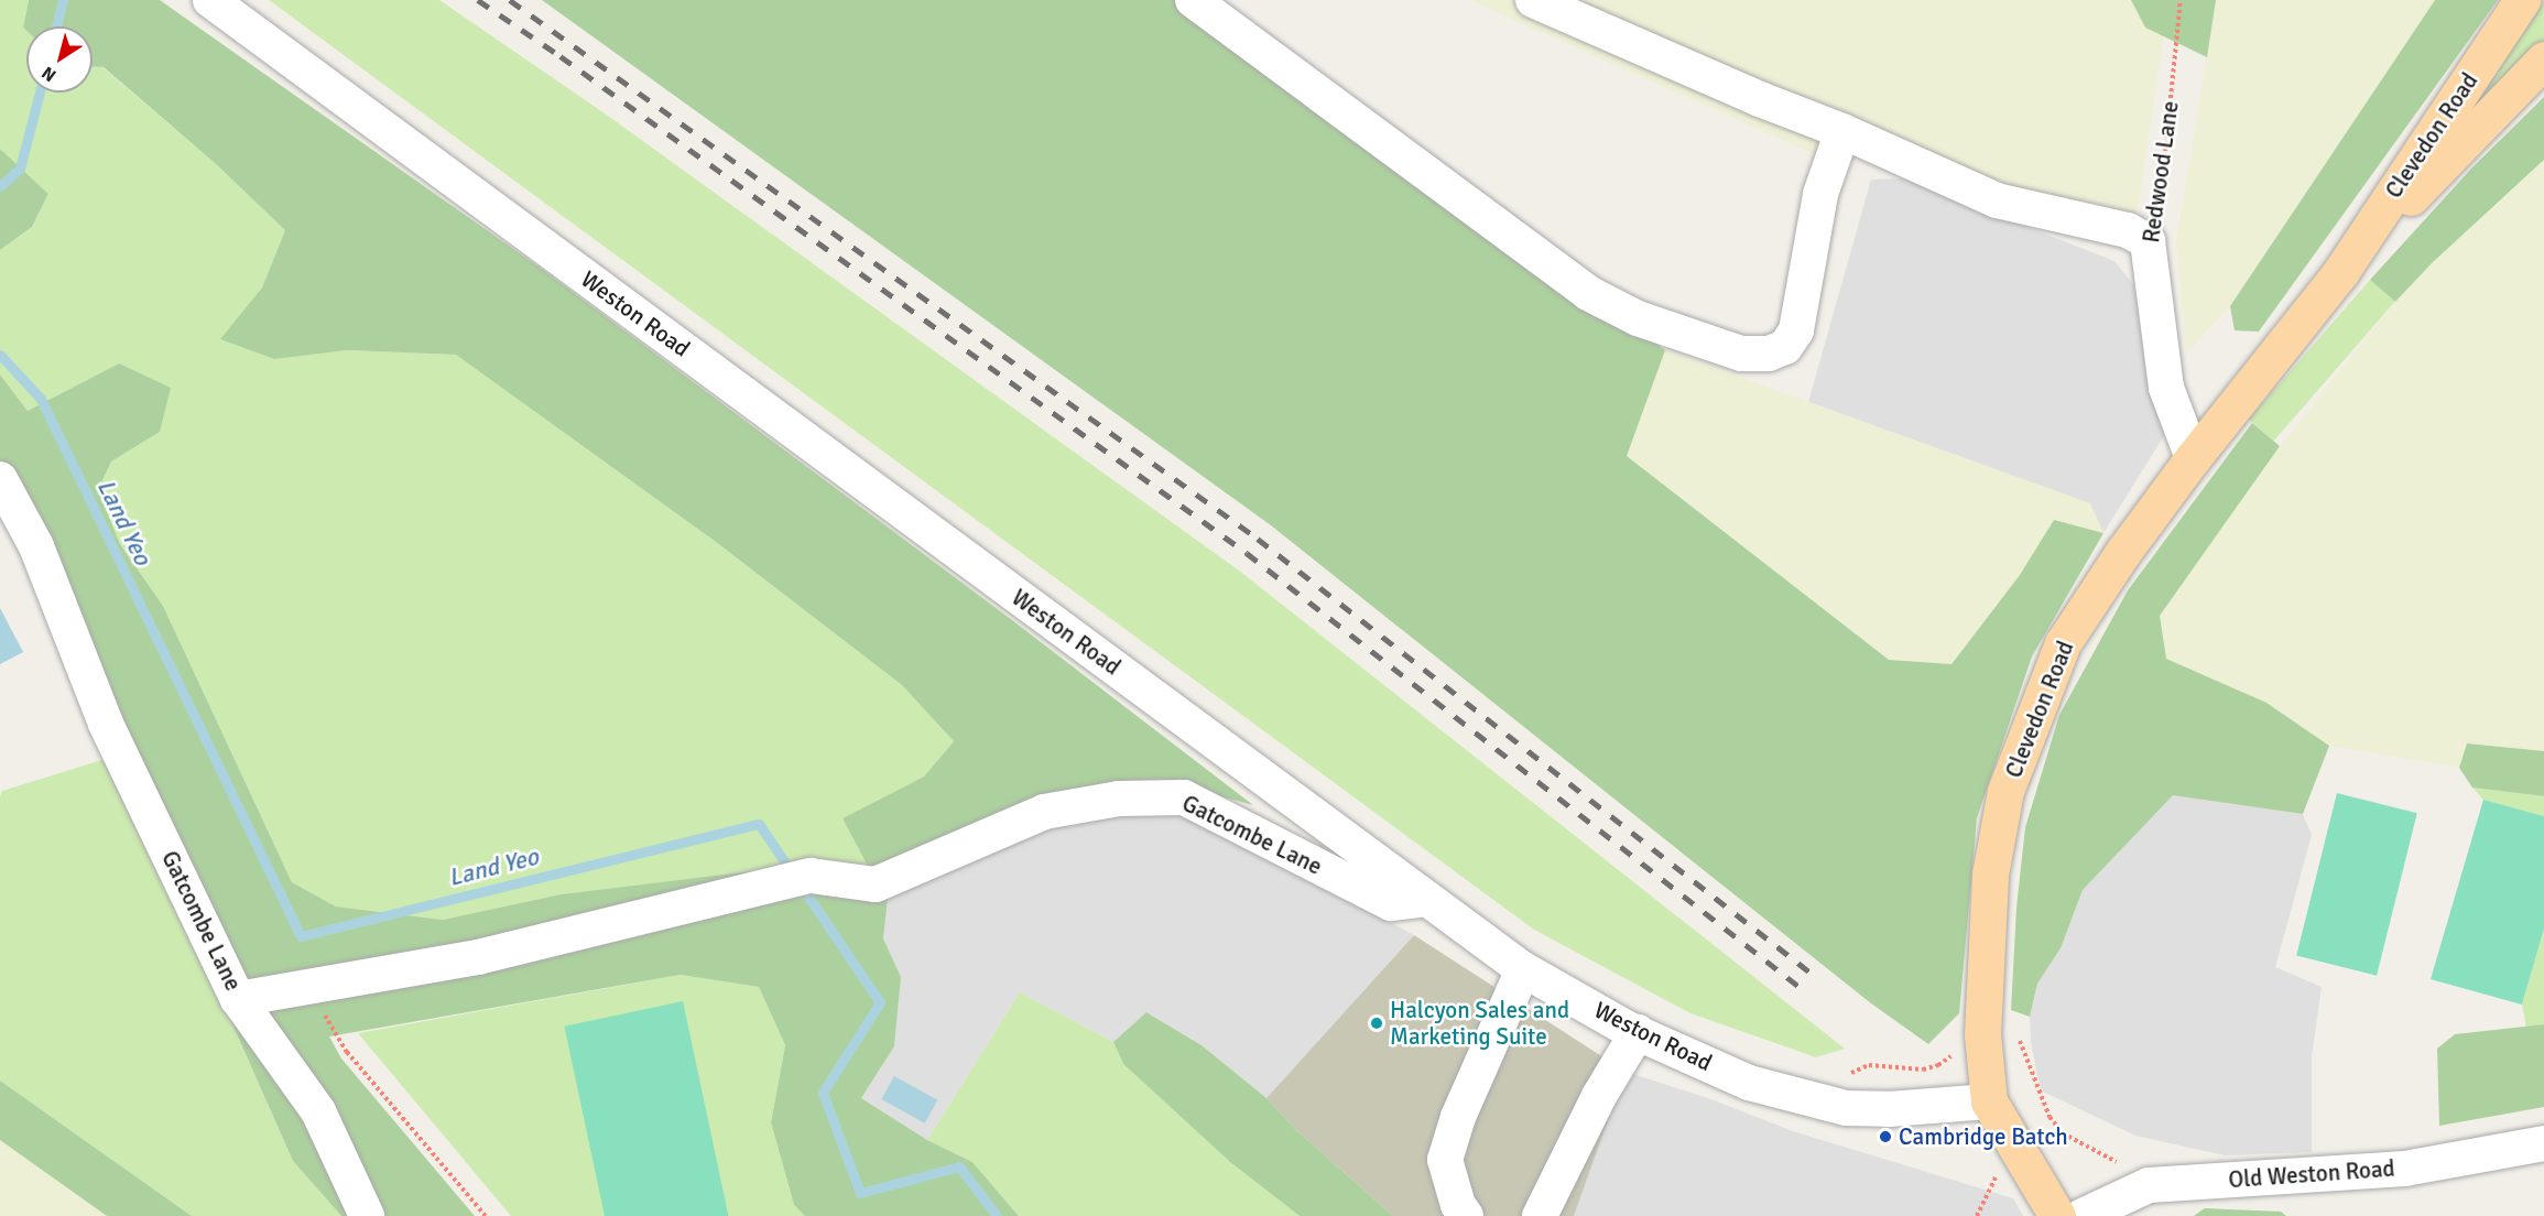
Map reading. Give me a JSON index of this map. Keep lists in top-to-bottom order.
{
  "streets": {
    "main road": ["Clevedon Road"],
    "street": [
      "Redwood Lane",
      "Weston Road",
      "Gatcombe Lane",
      "Old Weston Road"
    ]
  },
  "crossings": [
    ["Clevedon Road", "Redwood Lane"],
    ["Clevedon Road", "Weston Road"],
    ["Weston Road", "Gatcombe Lane"]
  ],
  "water": ["Land Yeo"],
  "places": ["Halcyon Sales and Marketing Suite", "Cambridge Batch"],
  "north": "bottom left"
}
